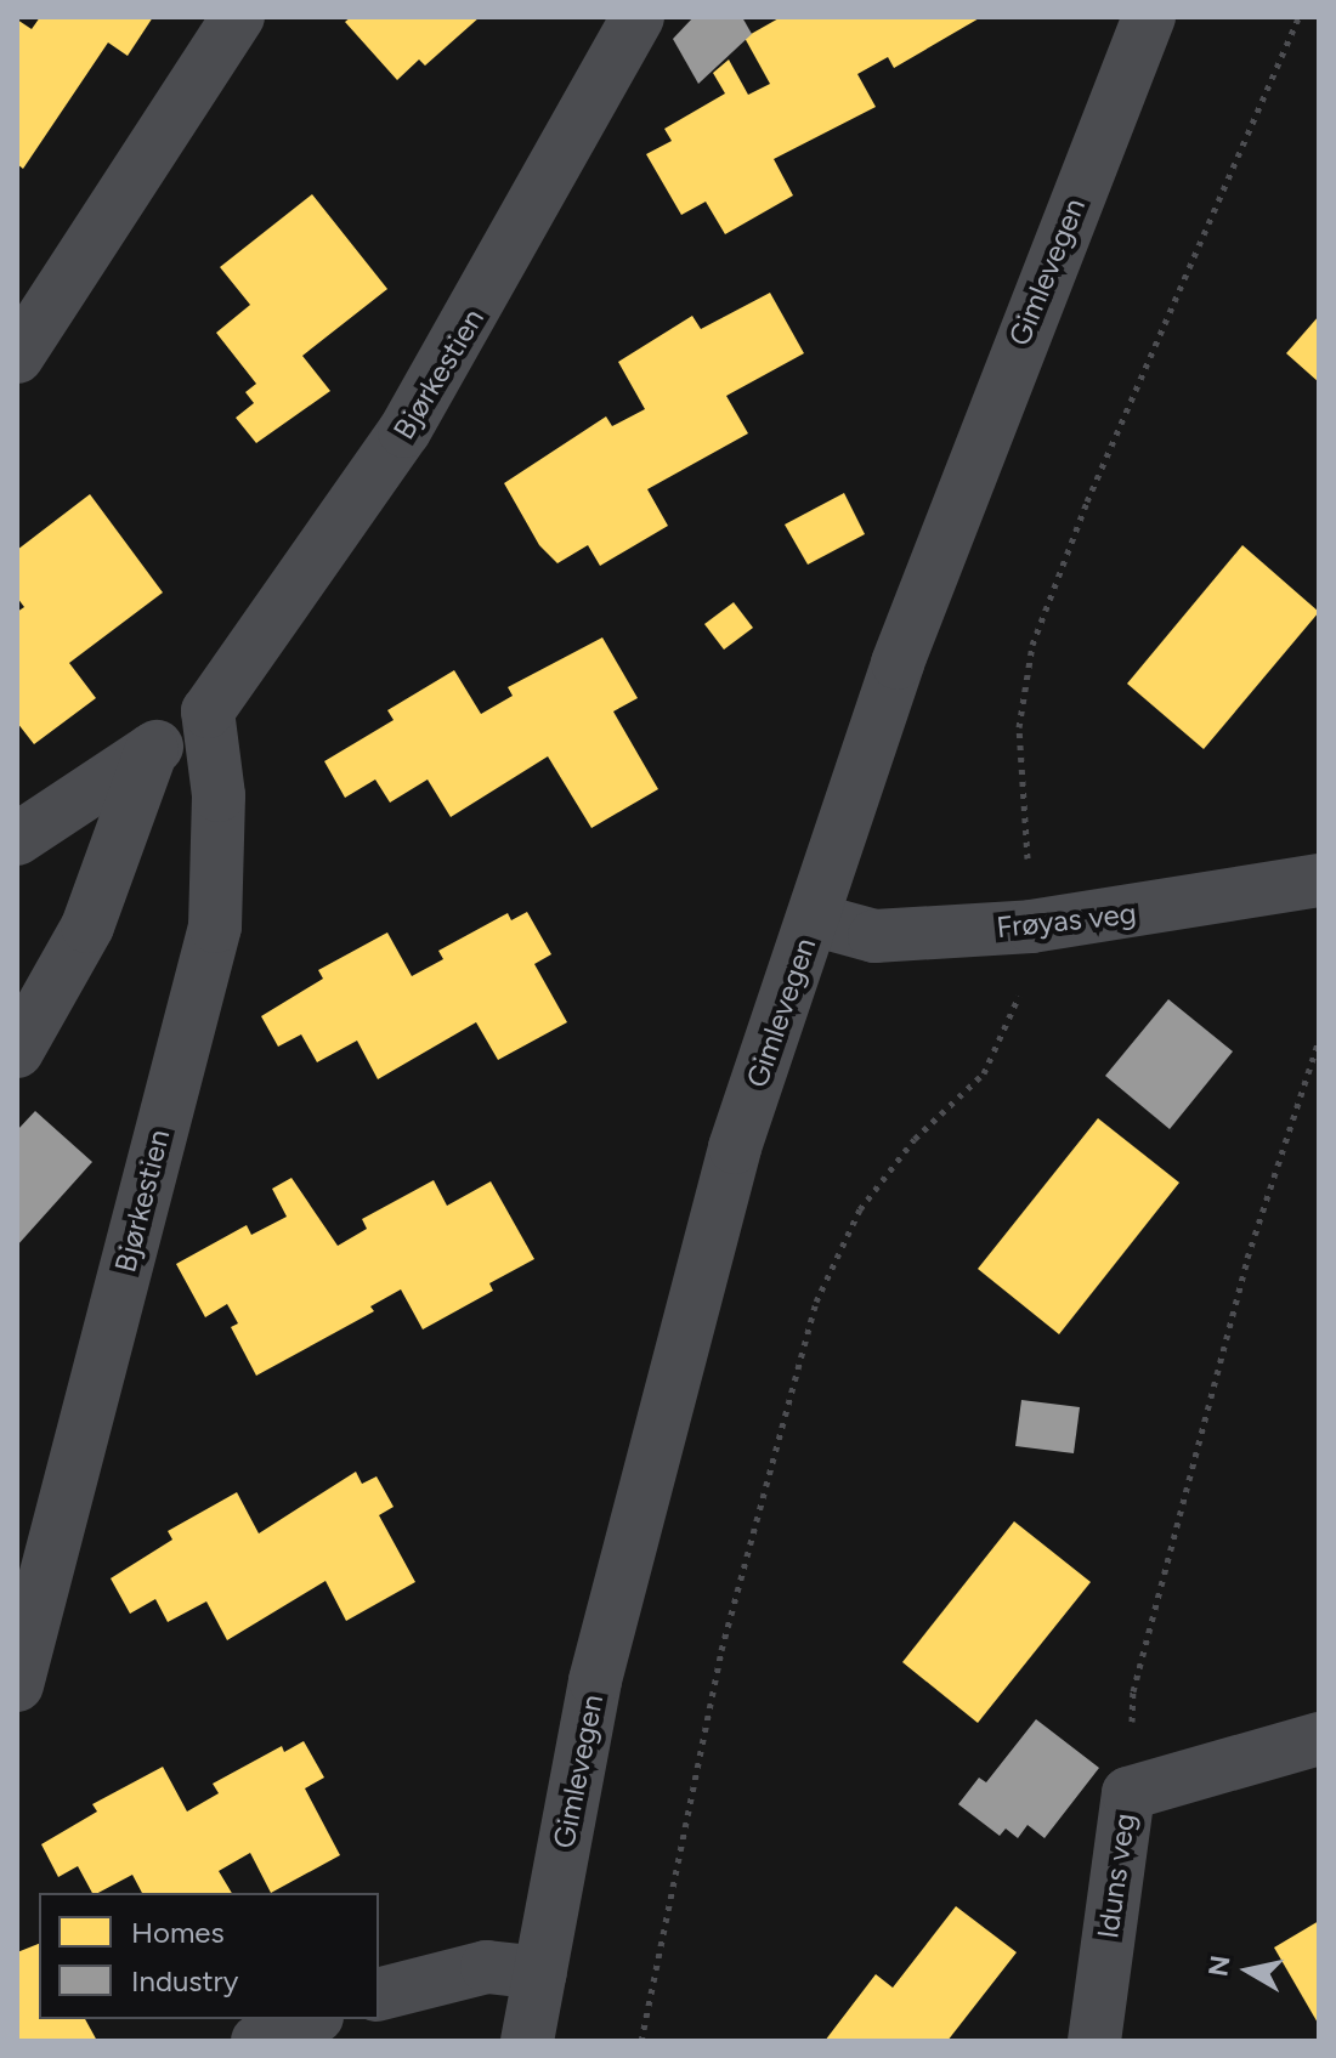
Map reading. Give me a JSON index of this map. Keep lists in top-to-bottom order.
{
  "streets": {
    "street": [
      "Gimlevegen",
      "Bjørkestien",
      "Frøyas veg",
      "Iduns veg"
    ]
  },
  "crossings": [
    ["Gimlevegen", "Frøyas veg"]
  ],
  "legend": ["Homes", "Industry"],
  "north": "left"
}
